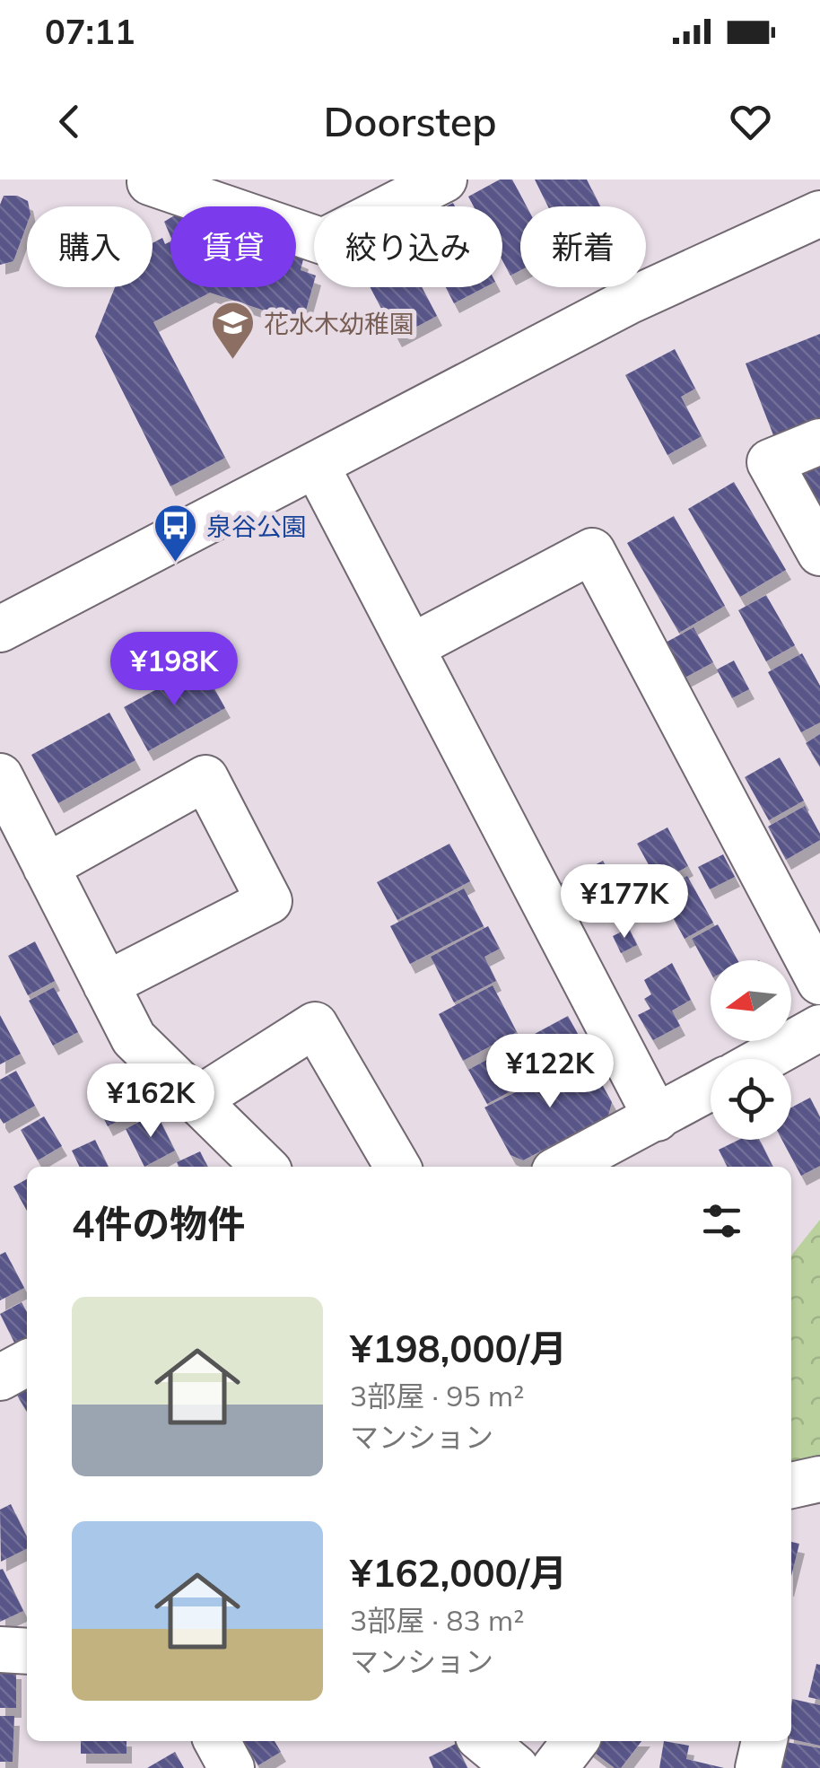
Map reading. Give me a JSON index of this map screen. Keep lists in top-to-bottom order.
{
  "places": {
    "school or university": ["花水木幼稚園"],
    "bus stop": ["泉谷公園"]
  },
  "north": "left",
  "page": {
    "status": "07:11",
    "header": "Doorstep",
    "chip": [
      "購入",
      "賃貸",
      "絞り込み",
      "新着"
    ],
    "price": [
      "¥198K",
      "¥177K",
      "¥122K",
      "¥162K"
    ],
    "heading": "4件の物件",
    "list": [
      {
        "name": "¥198,000/月",
        "note": "3部屋 · 95 m² · マンション"
      },
      {
        "name": "¥162,000/月",
        "note": "3部屋 · 83 m² · マンション"
      }
    ]
  }
}
